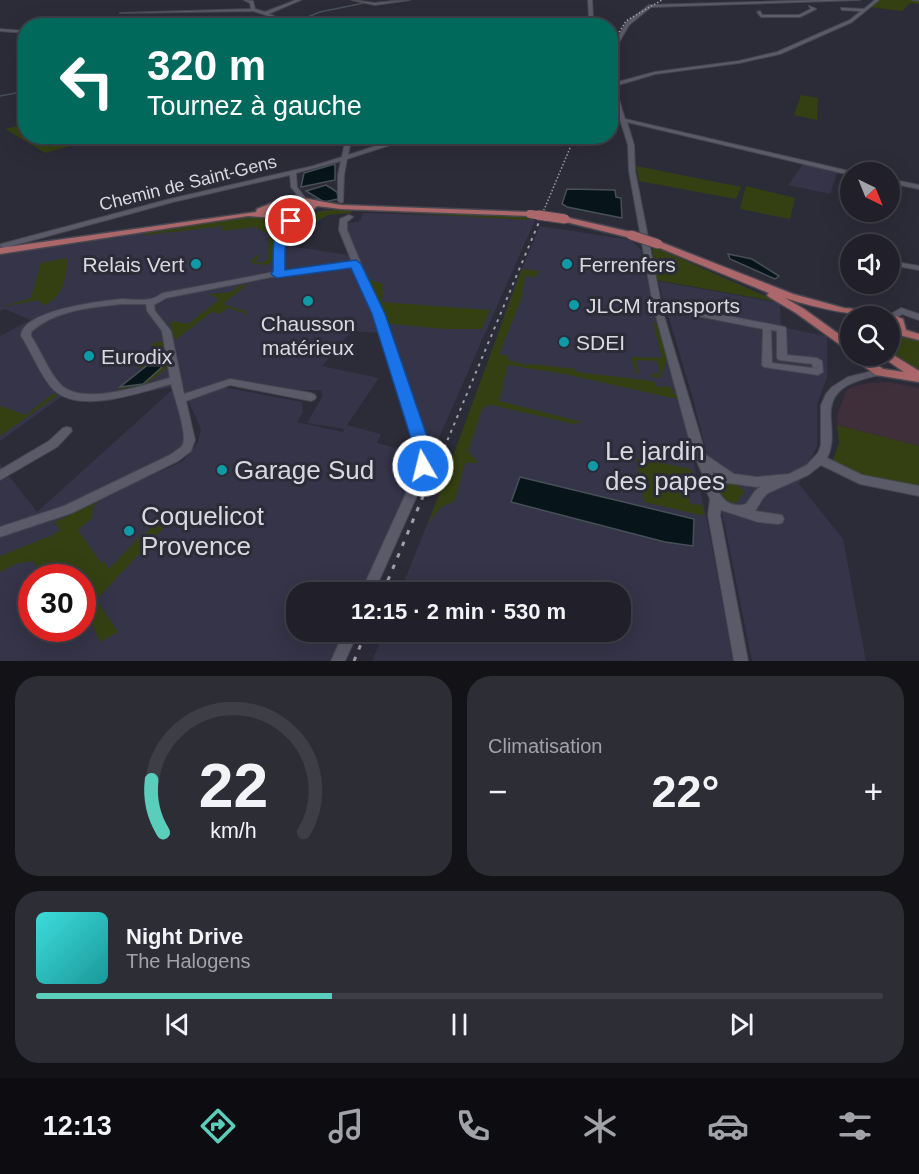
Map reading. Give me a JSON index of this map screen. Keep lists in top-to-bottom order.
{
  "streets": {
    "street": ["Chemin de Saint-Gens"]
  },
  "places": [
    "Relais Vert",
    "Ferrenfers",
    "Chausson matérieux",
    "JLCM transports",
    "SDEI",
    "Eurodix",
    "Le jardin des papes",
    "Garage Sud",
    "Coquelicot Provence"
  ],
  "north": "bottom right",
  "page": {
    "turn": ["320 m", "Tournez à gauche"],
    "limit": "30",
    "trip": "12:15 · 2 min · 530 m",
    "tile": "Climatisation",
    "heat": ["−", "22°", "+"],
    "song": ["Night Drive", "The Halogens"],
    "tabs": "12:13",
    "gauge": ["22", "km/h"]
  }
}
